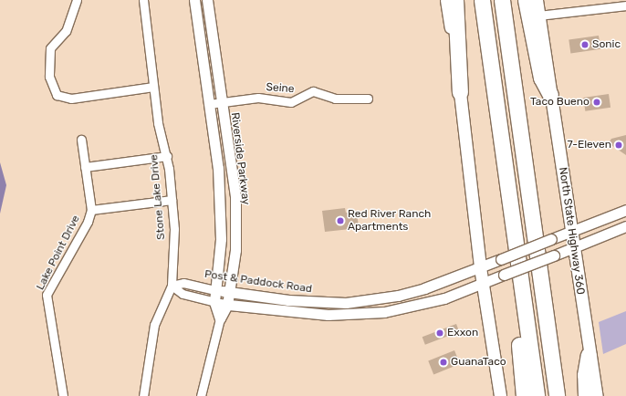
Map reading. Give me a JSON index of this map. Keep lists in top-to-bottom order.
{
  "streets": {
    "main road": ["North State Highway 360"],
    "street": [
      "Seine",
      "Riverside Parkway",
      "Stone Lake Drive",
      "Lake Point Drive",
      "Post & Paddock Road"
    ]
  },
  "crossings": [
    ["Seine", "Riverside Parkway"],
    ["Riverside Parkway", "Post & Paddock Road"],
    ["Stone Lake Drive", "Post & Paddock Road"],
    ["North State Highway 360", "Post & Paddock Road"]
  ],
  "places": [
    "Sonic",
    "Taco Bueno",
    "7-Eleven",
    "Red River Ranch Apartments",
    "Exxon",
    "GuanaTaco"
  ]
}
